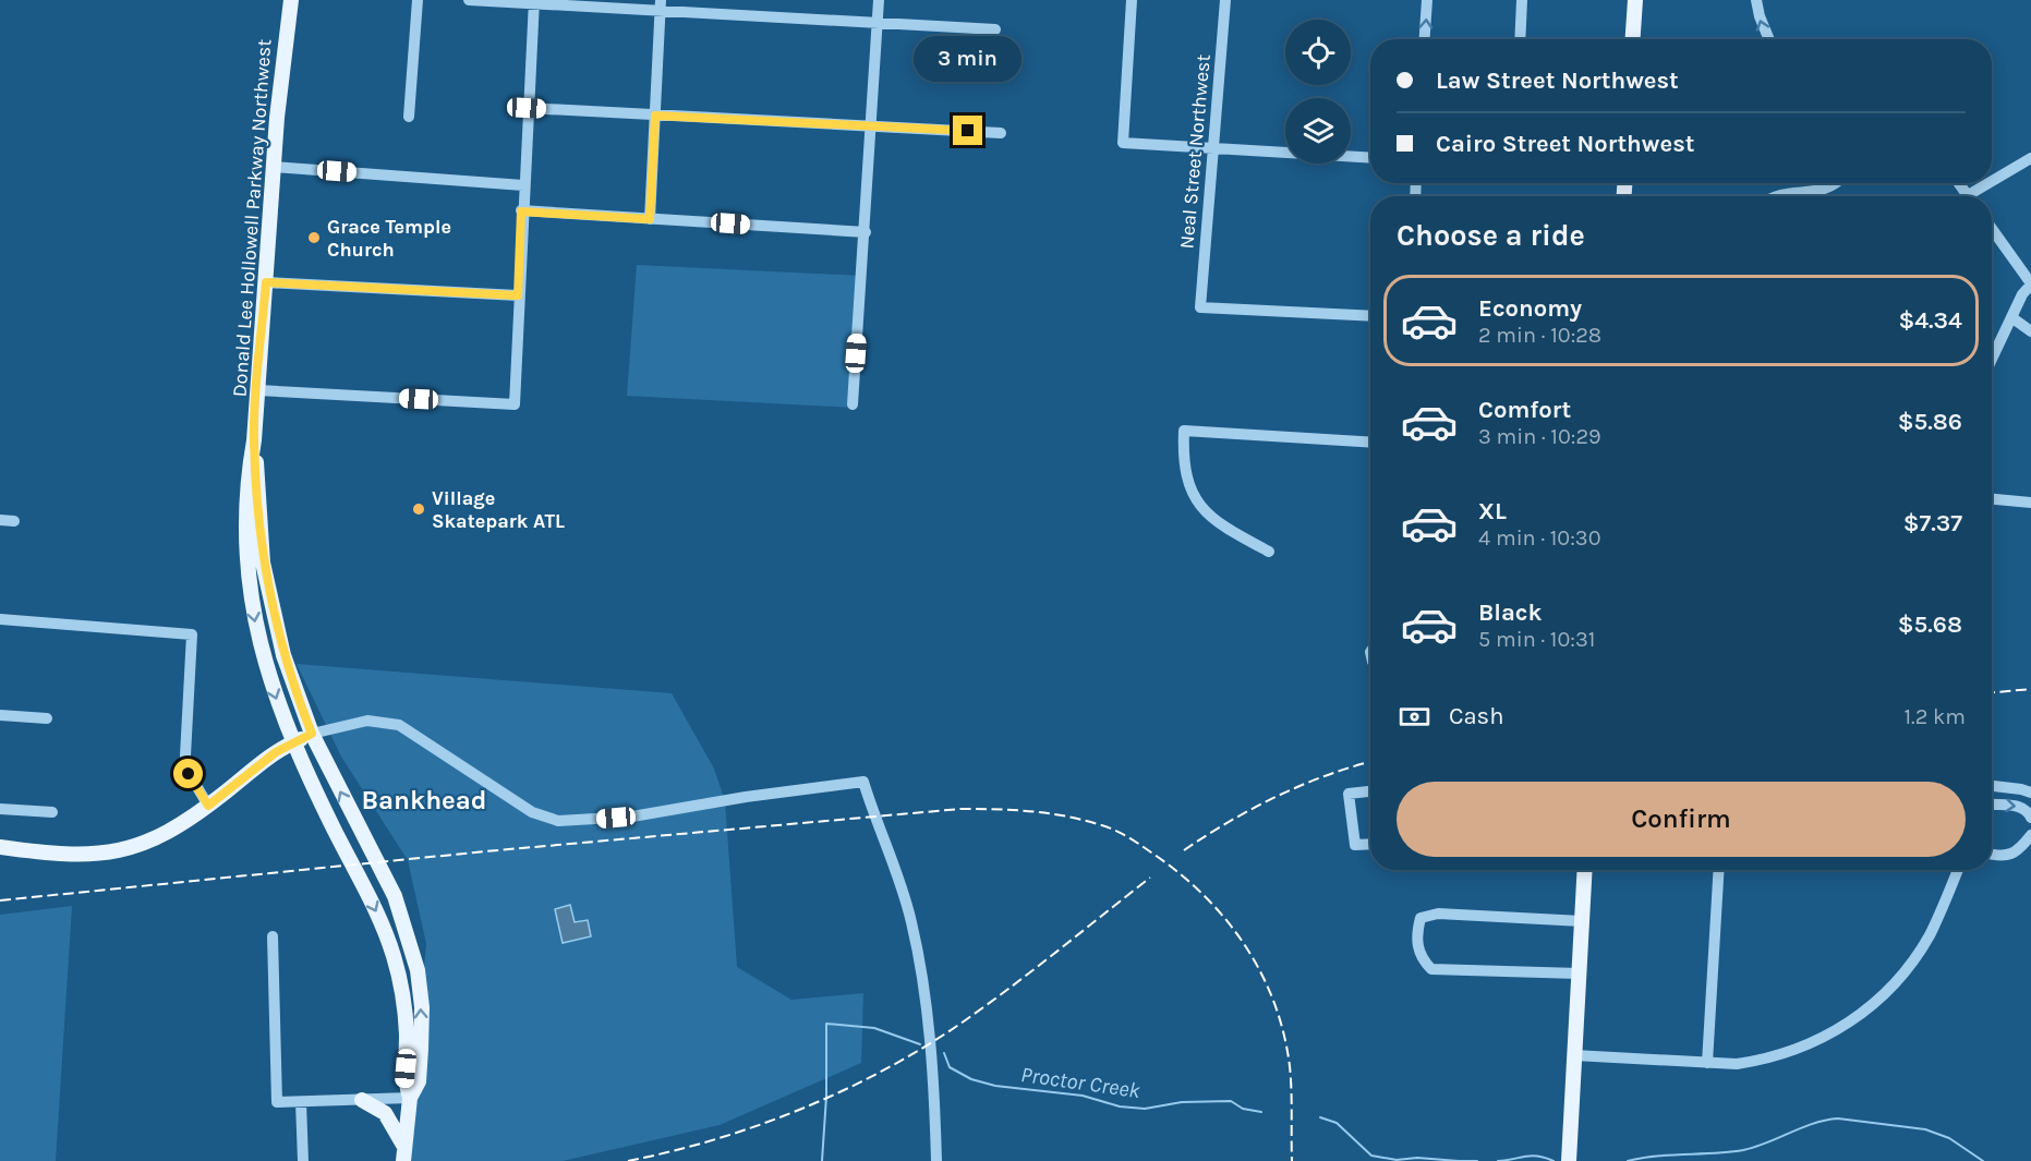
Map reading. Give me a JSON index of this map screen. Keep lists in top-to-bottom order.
{
  "streets": {
    "main road": ["Donald Lee Hollowell Parkway Northwest"],
    "street": ["Neal Street Northwest"]
  },
  "districts": ["Bankhead"],
  "water": ["Proctor Creek"],
  "places": ["Grace Temple Church", "Village Skatepark ATL"],
  "page": {
    "bubble": "3 min",
    "banner": ["Law Street Northwest", "Cairo Street Northwest"],
    "heading": "Choose a ride",
    "list": [
      {
        "name": "Economy",
        "note": "2 min · 10:28",
        "value": "$4.34"
      },
      {
        "name": "Comfort",
        "note": "3 min · 10:29",
        "value": "$5.86"
      },
      {
        "name": "XL",
        "note": "4 min · 10:30",
        "value": "$7.37"
      },
      {
        "name": "Black",
        "note": "5 min · 10:31",
        "value": "$5.68"
      }
    ],
    "pay": ["Cash", "1.2 km"],
    "buttons": "Confirm"
  }
}
